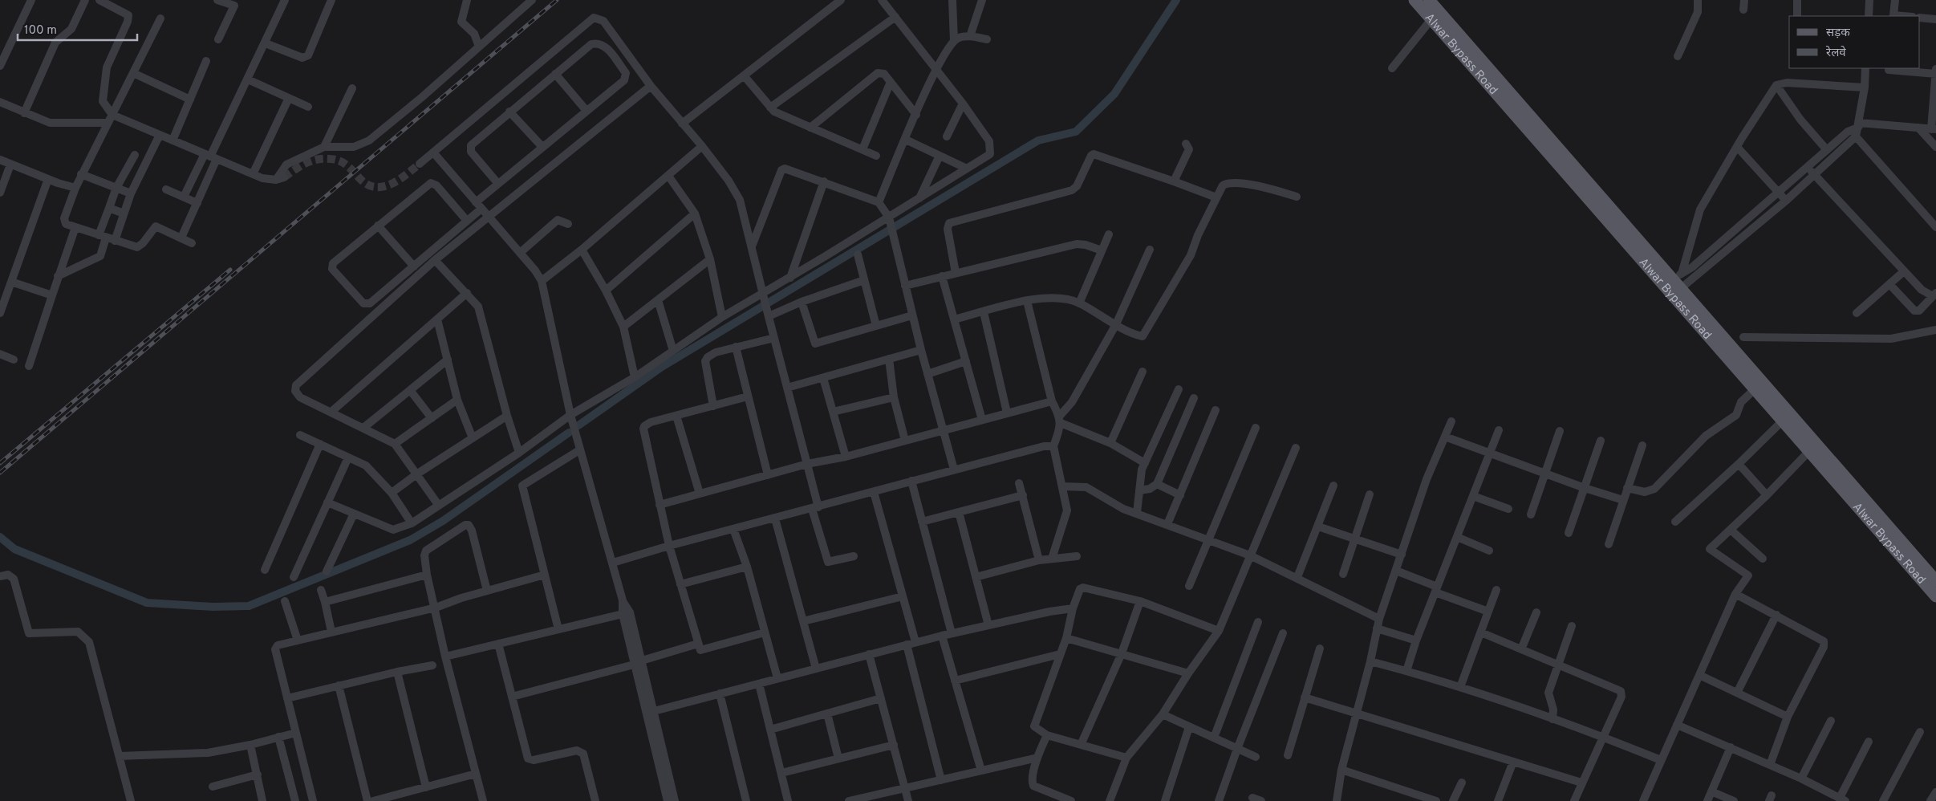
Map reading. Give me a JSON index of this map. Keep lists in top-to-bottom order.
{
  "streets": {
    "main road": ["Alwar Bypass Road"]
  },
  "legend": ["सड़क", "रेलवे"],
  "scale_bar": "100 m"
}
